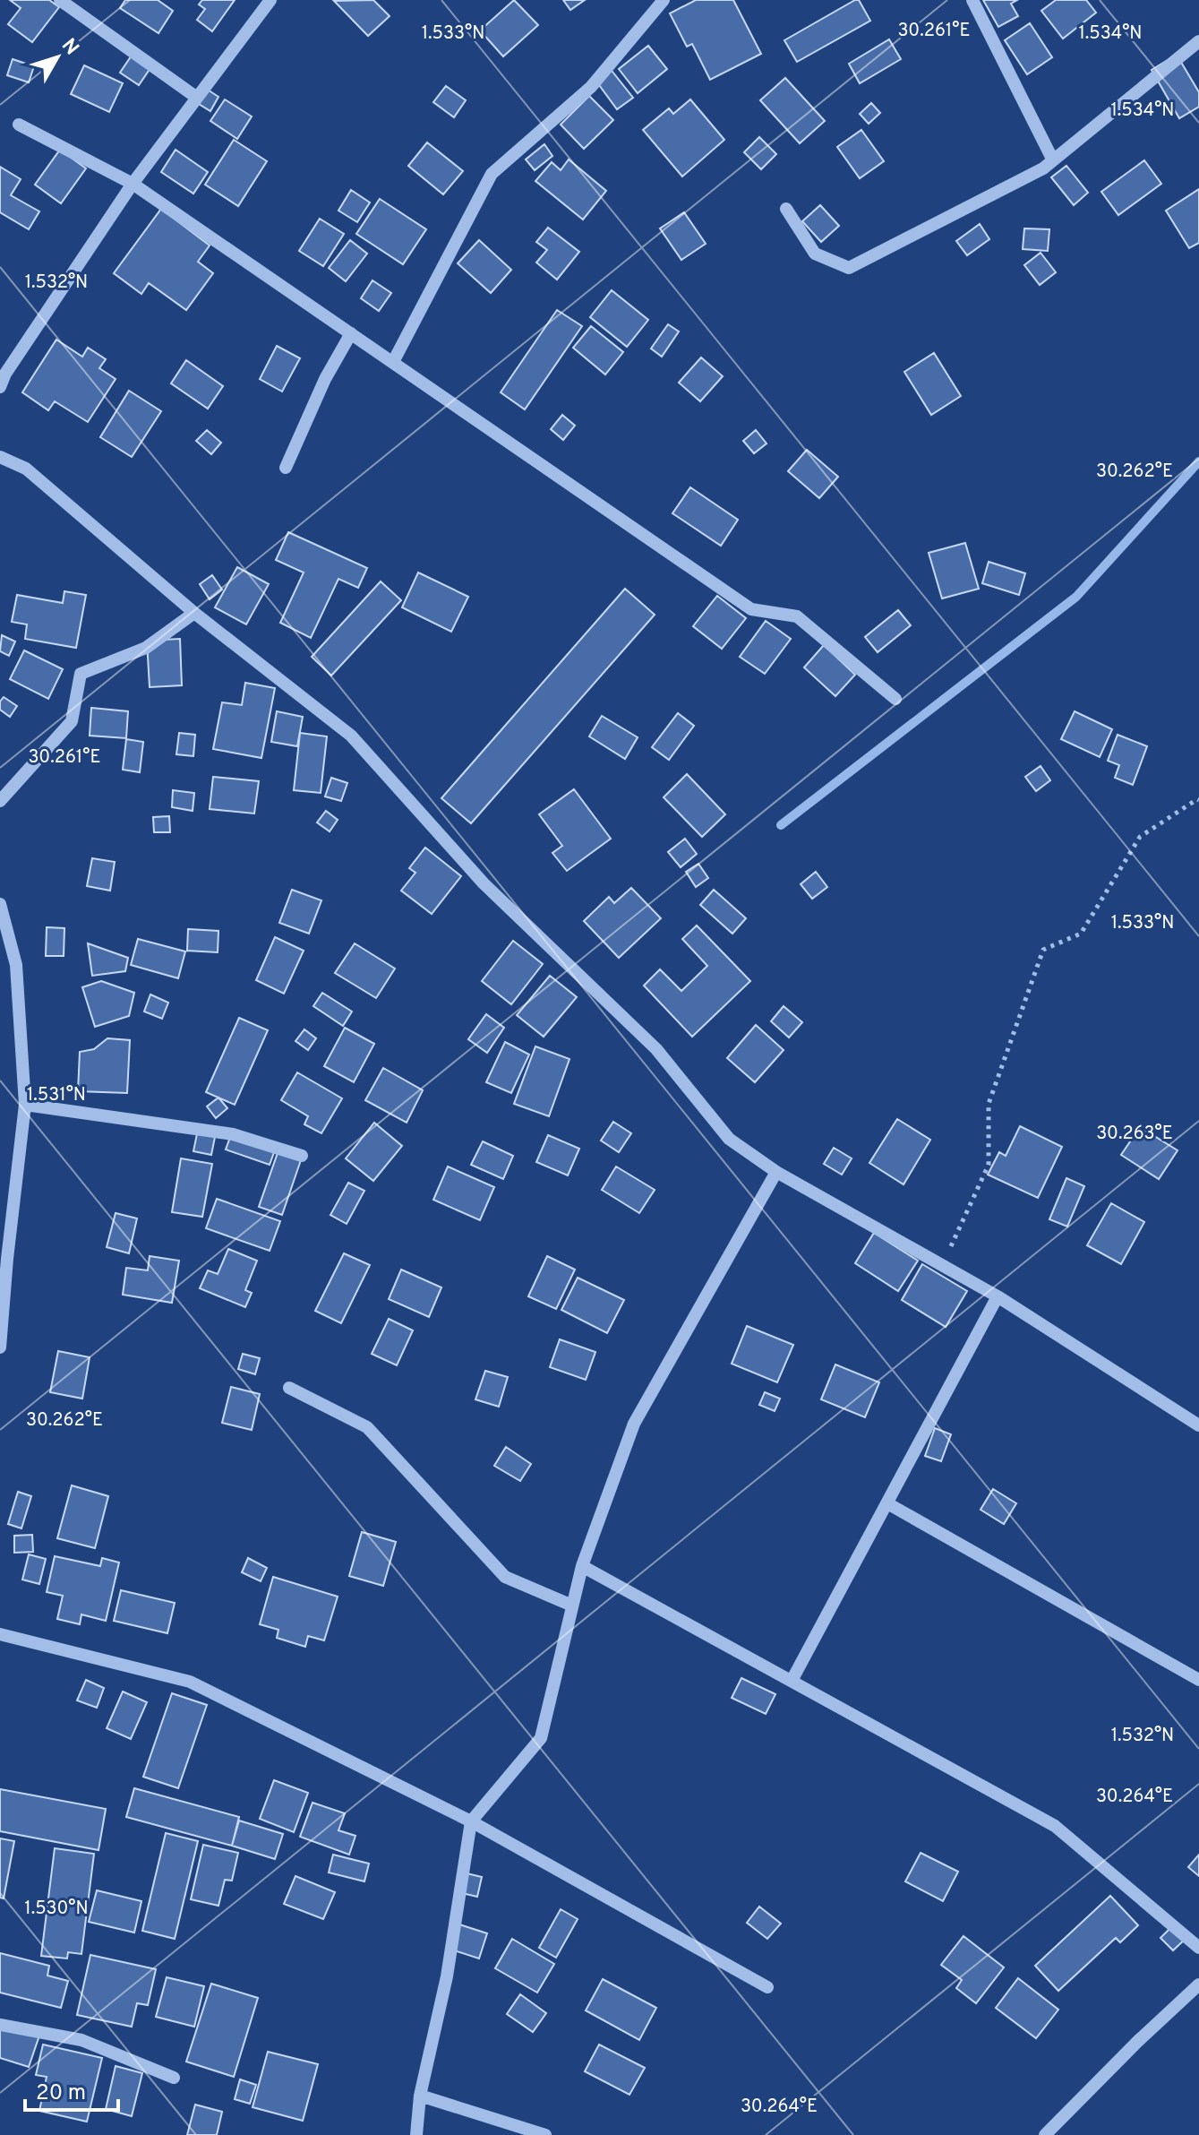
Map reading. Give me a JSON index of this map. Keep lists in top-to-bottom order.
{
  "scale_bar": "20 m",
  "north": "top right",
  "coordinates": [
    "30.261°E",
    "1.533°N",
    "1.534°N",
    "1.532°N",
    "30.262°E",
    "1.531°N",
    "30.263°E",
    "30.264°E",
    "1.530°N"
  ]
}
